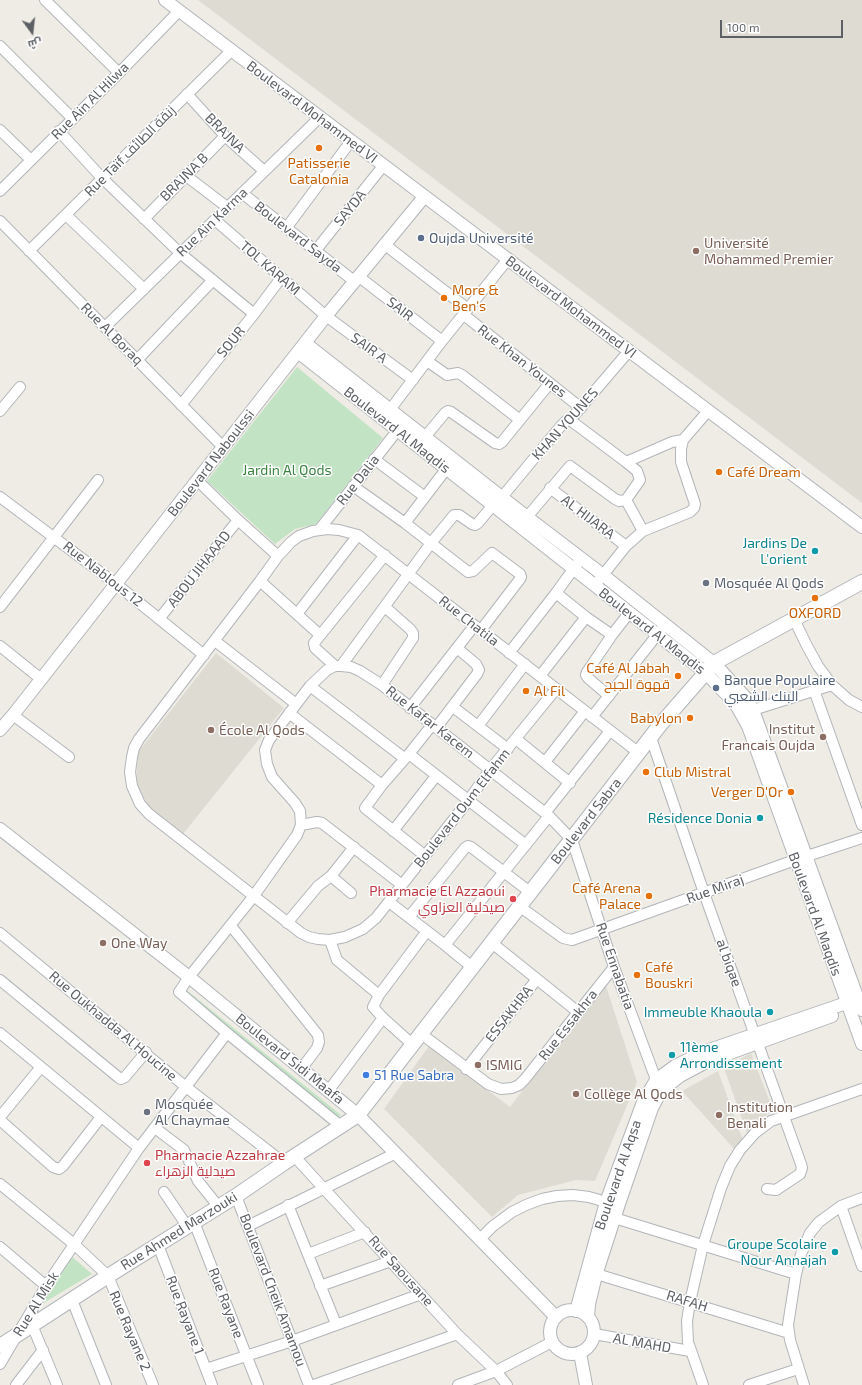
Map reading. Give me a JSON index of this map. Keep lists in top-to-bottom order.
{
  "streets": {
    "main road": ["Boulevard Sabra", "Rue Ahmed Marzouki"],
    "street": [
      "Rue Ain Al Hilwa",
      "Boulevard Mohammed VI",
      "BRAJNA",
      "Rue Taïf زنقة الطائف",
      "BRAJNA B",
      "SAYDA",
      "Rue Ain Karma",
      "Boulevard Sayda",
      "TOL KARAM",
      "SAIR",
      "Rue Al Boraq",
      "SOUR",
      "SAIR A",
      "Rue Khan Younes",
      "KHAN YOUNES",
      "Boulevard Al Maqdis",
      "Boulevard Naboulssi",
      "Rue Dalia",
      "AL HIJARA",
      "ABOU JIHAAAD",
      "Rue Nablous 12",
      "Rue Chatila",
      "Rue Kafar Kacem",
      "Boulevard Oum Elfahm",
      "Rue Miraj",
      "al biqae",
      "Rue Ennabatia",
      "ESSAKHRA",
      "Rue Essakhra",
      "Rue Oukhadda Al Houcine",
      "Boulevard Sidi Maafa",
      "Boulevard Al Aqsa",
      "Rue Saousane",
      "Boulevard Cheik Amamou",
      "RAFAH",
      "Rue Rayane",
      "Rue Al Misk",
      "Rue Rayane 1",
      "Rue Rayane 2",
      "AL MAHD"
    ]
  },
  "crossings": [
    ["Rue Ain Al Hilwa", "Boulevard Mohammed VI"],
    ["Boulevard Mohammed VI", "Rue Taïf زنقة الطائف"],
    ["Boulevard Mohammed VI", "SAYDA"],
    ["Boulevard Mohammed VI", "Rue Ain Karma"],
    ["Boulevard Mohammed VI", "KHAN YOUNES"],
    ["Boulevard Mohammed VI", "Boulevard Naboulssi"],
    ["BRAJNA", "Rue Taïf زنقة الطائف"],
    ["BRAJNA", "BRAJNA B"],
    ["BRAJNA", "Rue Ain Karma"],
    ["Rue Taïf زنقة الطائف", "Rue Al Boraq"],
    ["SAYDA", "Boulevard Sayda"],
    ["Rue Ain Karma", "Boulevard Sayda"],
    ["Rue Ain Karma", "TOL KARAM"],
    ["Rue Ain Karma", "Rue Al Boraq"],
    ["Boulevard Sayda", "SAIR"],
    ["Boulevard Sayda", "Boulevard Naboulssi"],
    ["TOL KARAM", "SOUR"],
    ["TOL KARAM", "SAIR A"],
    ["TOL KARAM", "Boulevard Naboulssi"],
    ["SAIR", "Boulevard Naboulssi"],
    ["Rue Al Boraq", "SOUR"],
    ["Rue Al Boraq", "Boulevard Naboulssi"],
    ["SAIR A", "Boulevard Naboulssi"],
    ["Rue Khan Younes", "KHAN YOUNES"],
    ["Rue Khan Younes", "Boulevard Naboulssi"],
    ["KHAN YOUNES", "Boulevard Al Maqdis"],
    ["Boulevard Al Maqdis", "Boulevard Naboulssi"],
    ["Boulevard Al Maqdis", "Rue Dalia"],
    ["Boulevard Al Maqdis", "Boulevard Sabra"],
    ["Boulevard Al Maqdis", "Rue Miraj"],
    ["Boulevard Al Maqdis", "Boulevard Al Aqsa"],
    ["Boulevard Naboulssi", "Rue Nablous 12"],
    ["Rue Dalia", "Rue Chatila"],
    ["ABOU JIHAAAD", "Rue Nablous 12"],
    ["Rue Nablous 12", "Rue Chatila"],
    ["Rue Chatila", "Boulevard Oum Elfahm"],
    ["Rue Chatila", "Boulevard Sabra"],
    ["Rue Kafar Kacem", "Boulevard Oum Elfahm"],
    ["Rue Kafar Kacem", "Boulevard Sabra"],
    ["Rue Kafar Kacem", "Rue Ennabatia"],
    ["Boulevard Sabra", "Rue Miraj"],
    ["Boulevard Sabra", "al biqae"],
    ["Boulevard Sabra", "Rue Ennabatia"],
    ["Boulevard Sabra", "ESSAKHRA"],
    ["Boulevard Sabra", "Rue Essakhra"],
    ["Boulevard Sabra", "Boulevard Sidi Maafa"],
    ["Boulevard Sabra", "Rue Ahmed Marzouki"],
    ["Rue Miraj", "al biqae"],
    ["Rue Miraj", "Rue Ennabatia"],
    ["al biqae", "Boulevard Al Aqsa"],
    ["Rue Ennabatia", "Rue Essakhra"],
    ["Rue Ennabatia", "Boulevard Al Aqsa"],
    ["ESSAKHRA", "Rue Essakhra"],
    ["Rue Oukhadda Al Houcine", "Rue Ahmed Marzouki"],
    ["Rue Oukhadda Al Houcine", "Rue Saousane"],
    ["Rue Oukhadda Al Houcine", "Rue Al Misk"],
    ["Boulevard Sidi Maafa", "Boulevard Al Aqsa"],
    ["Boulevard Sidi Maafa", "Rue Ahmed Marzouki"],
    ["Boulevard Sidi Maafa", "AL MAHD"],
    ["Boulevard Al Aqsa", "RAFAH"],
    ["Boulevard Al Aqsa", "AL MAHD"],
    ["Rue Ahmed Marzouki", "Rue Saousane"],
    ["Rue Ahmed Marzouki", "Boulevard Cheik Amamou"],
    ["Rue Ahmed Marzouki", "Rue Rayane"],
    ["Rue Ahmed Marzouki", "Rue Al Misk"],
    ["Rue Ahmed Marzouki", "Rue Rayane 1"],
    ["Rue Ahmed Marzouki", "Rue Rayane 2"]
  ],
  "parks": ["Jardin Al Qods"],
  "places": [
    "Patisserie Catalonia",
    "Oujda Université",
    "Université Mohammed Premier",
    "More & Ben's",
    "Café Dream",
    "Jardins De L'orient",
    "Mosquée Al Qods",
    "OXFORD",
    "Café Al Jabah قهوة الجبح",
    "Banque Populaire البنك الشعبي",
    "Al Fil",
    "Babylon",
    "École Al Qods",
    "Institut Francais Oujda",
    "Club Mistral",
    "Verger D'Or",
    "Résidence Donia",
    "Café Arena Palace",
    "Pharmacie El Azzaoui صيدلية العزاوي",
    "One Way",
    "Café Bouskri",
    "Immeuble Khaoula",
    "11ème Arrondissement",
    "ISMIG",
    "51 Rue Sabra",
    "Collège Al Qods",
    "Mosquée Al Chaymae",
    "Institution Benali",
    "Pharmacie Azzahrae صيدلية الزهراء",
    "Groupe Scolaire Nour Annajah"
  ],
  "scale_bar": "100 m",
  "north": "bottom"
}
